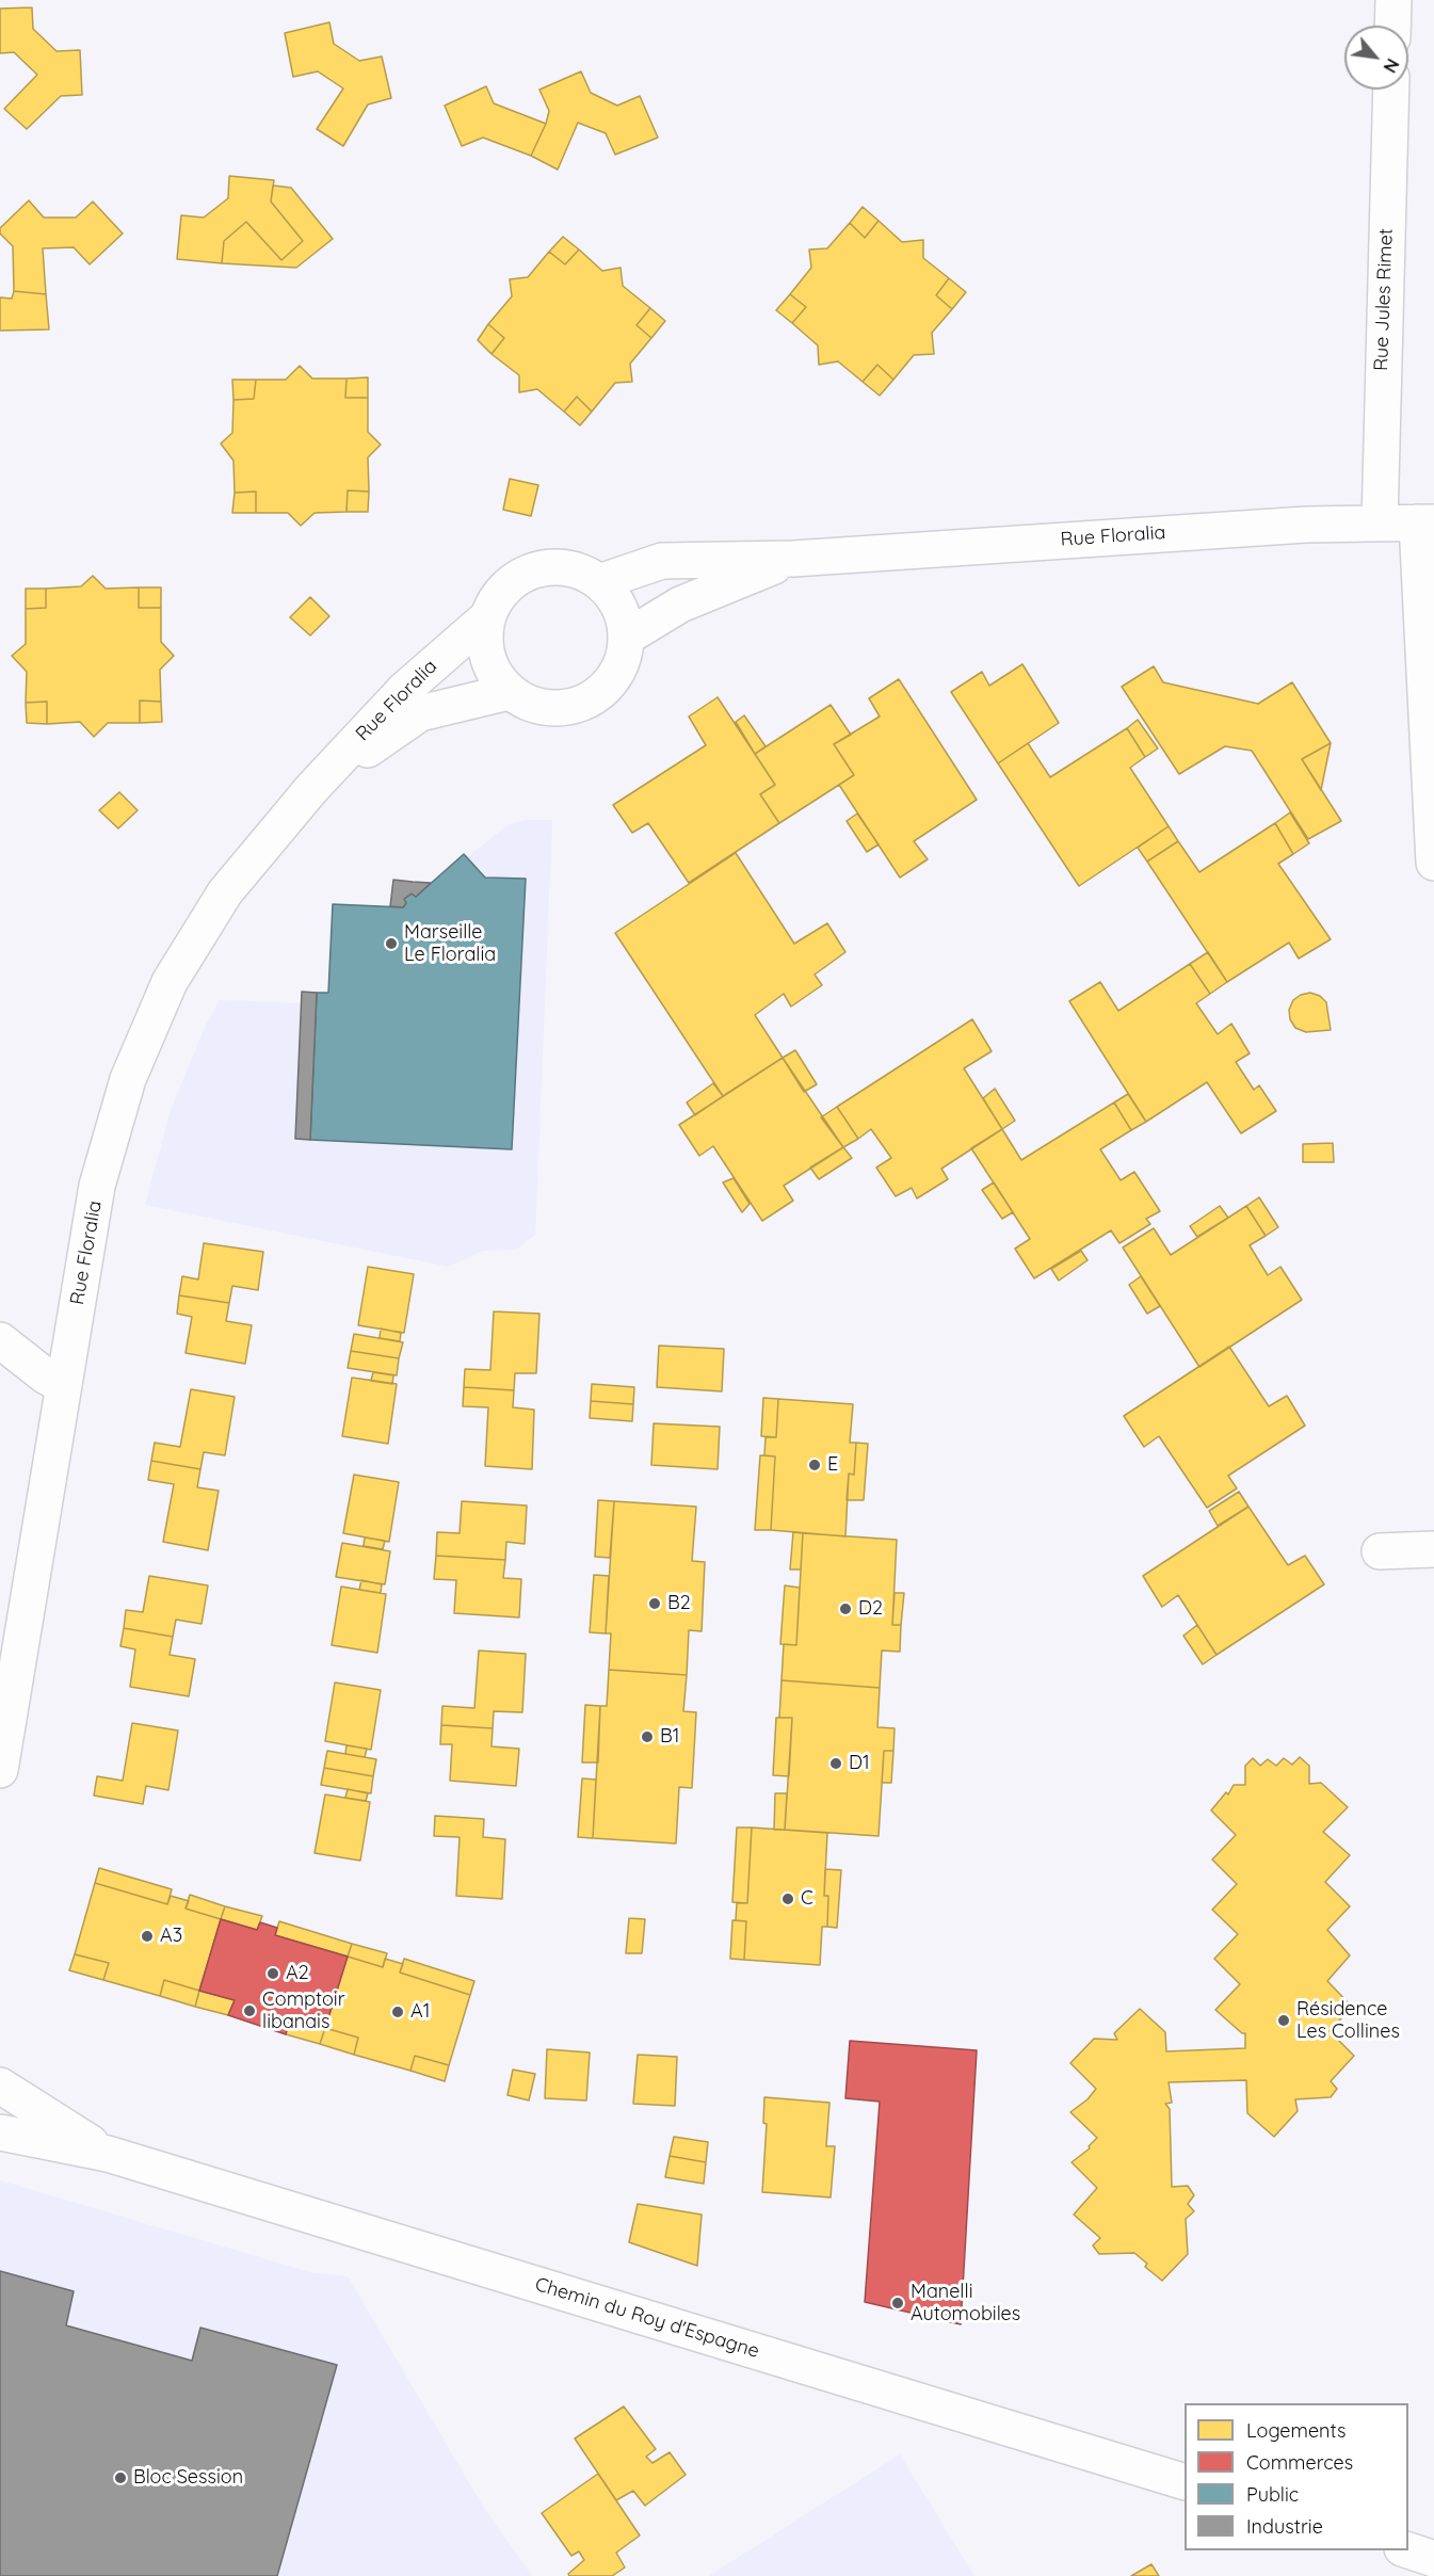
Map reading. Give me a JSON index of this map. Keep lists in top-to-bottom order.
{
  "streets": {
    "street": ["Rue Jules Rimet", "Rue Floralia", "Chemin du Roy d'Espagne"]
  },
  "crossings": [
    ["Rue Jules Rimet", "Rue Floralia"]
  ],
  "places": [
    "Marseille Le Floralia",
    "E",
    "B2",
    "D2",
    "B1",
    "D1",
    "C",
    "A3",
    "A2",
    "Comptoir libanais",
    "A1",
    "Résidence Les Collines",
    "Manelli Automobiles",
    "Bloc Session"
  ],
  "legend": [
    "Logements",
    "Commerces",
    "Public",
    "Industrie"
  ],
  "north": "bottom right"
}
